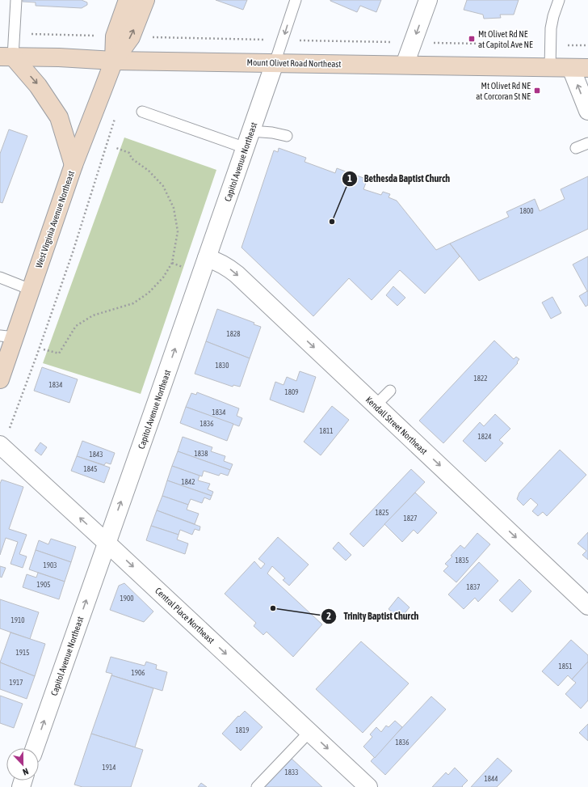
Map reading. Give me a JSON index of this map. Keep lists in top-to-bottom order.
{
  "streets": {
    "street": [
      "Mount Olivet Road Northeast",
      "Capitol Avenue Northeast",
      "West Virginia Avenue Northeast",
      "Kendall Street Northeast",
      "Central Place Northeast"
    ]
  },
  "crossings": [
    ["Mount Olivet Road Northeast", "Capitol Avenue Northeast"],
    ["Mount Olivet Road Northeast", "West Virginia Avenue Northeast"],
    ["Capitol Avenue Northeast", "Kendall Street Northeast"],
    ["Capitol Avenue Northeast", "Central Place Northeast"]
  ],
  "one_way": ["Capitol Avenue Northeast", "Kendall Street Northeast"],
  "places": {
    "transit": ["Mt Olivet Rd NE at Capitol Ave NE", "Mt Olivet Rd NE at Corcoran St NE"],
    "other": ["Bethesda Baptist Church", "Trinity Baptist Church"]
  },
  "house_numbers": [
    "1800",
    "1828",
    "1830",
    "1822",
    "1834",
    "1809",
    "1834",
    "1836",
    "1811",
    "1824",
    "1838",
    "1843",
    "1845",
    "1842",
    "1825",
    "1827",
    "1835",
    "1903",
    "1905",
    "1837",
    "1900",
    "1910",
    "1915",
    "1851",
    "1906",
    "1917",
    "1819",
    "1836",
    "1914",
    "1833",
    "1844"
  ],
  "north": "bottom"
}
